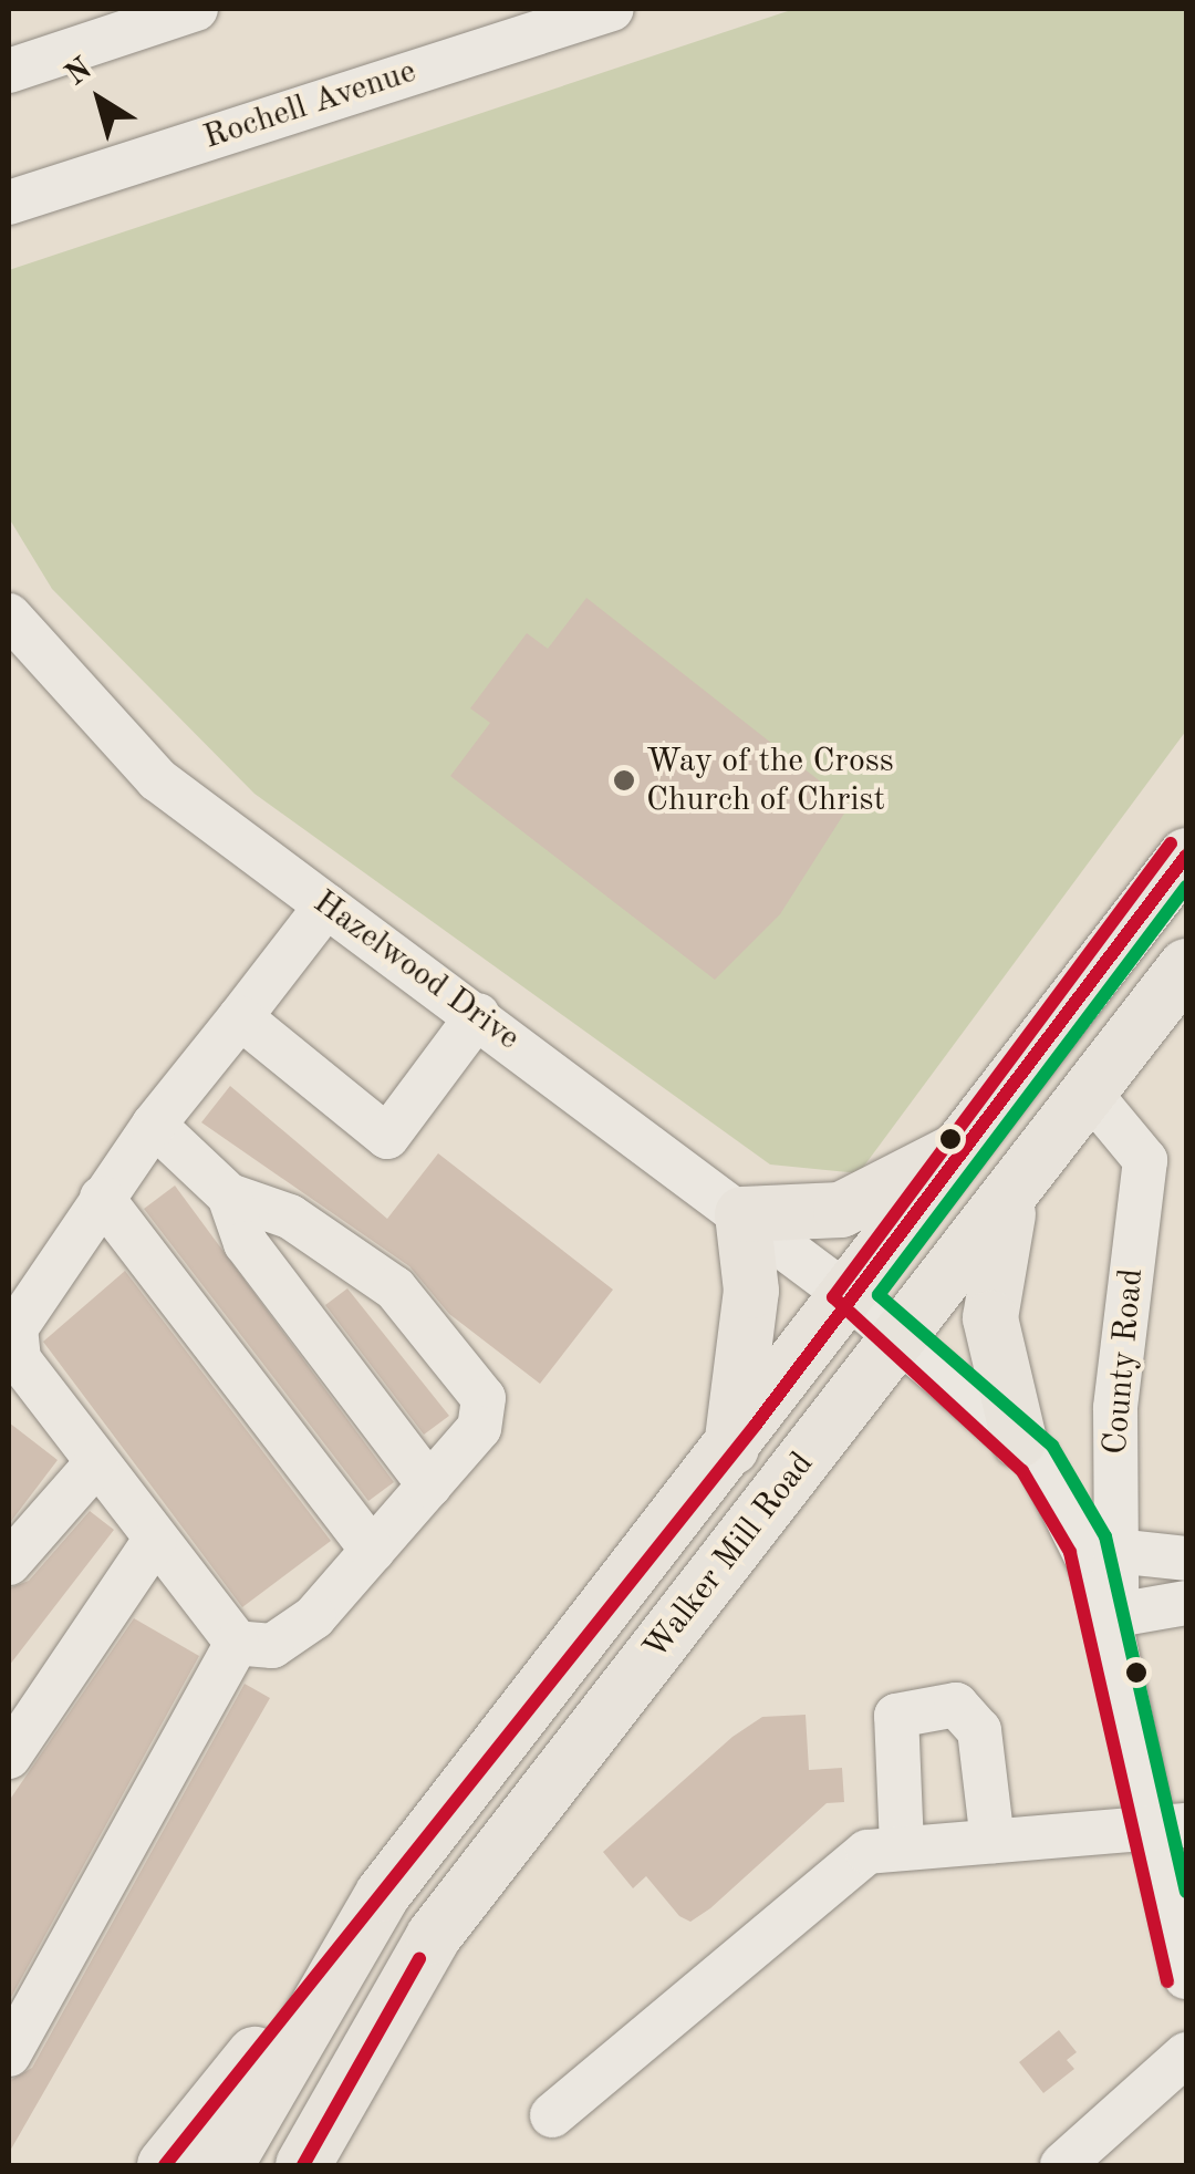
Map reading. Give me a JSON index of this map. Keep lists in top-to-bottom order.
{
  "streets": {
    "main road": ["Walker Mill Road"],
    "street": ["Rochell Avenue", "Hazelwood Drive", "County Road"]
  },
  "crossings": [
    ["Hazelwood Drive", "County Road"],
    ["Hazelwood Drive", "Walker Mill Road"],
    ["County Road", "Walker Mill Road"]
  ],
  "places": ["Way of the Cross Church of Christ"],
  "north": "top left"
}
